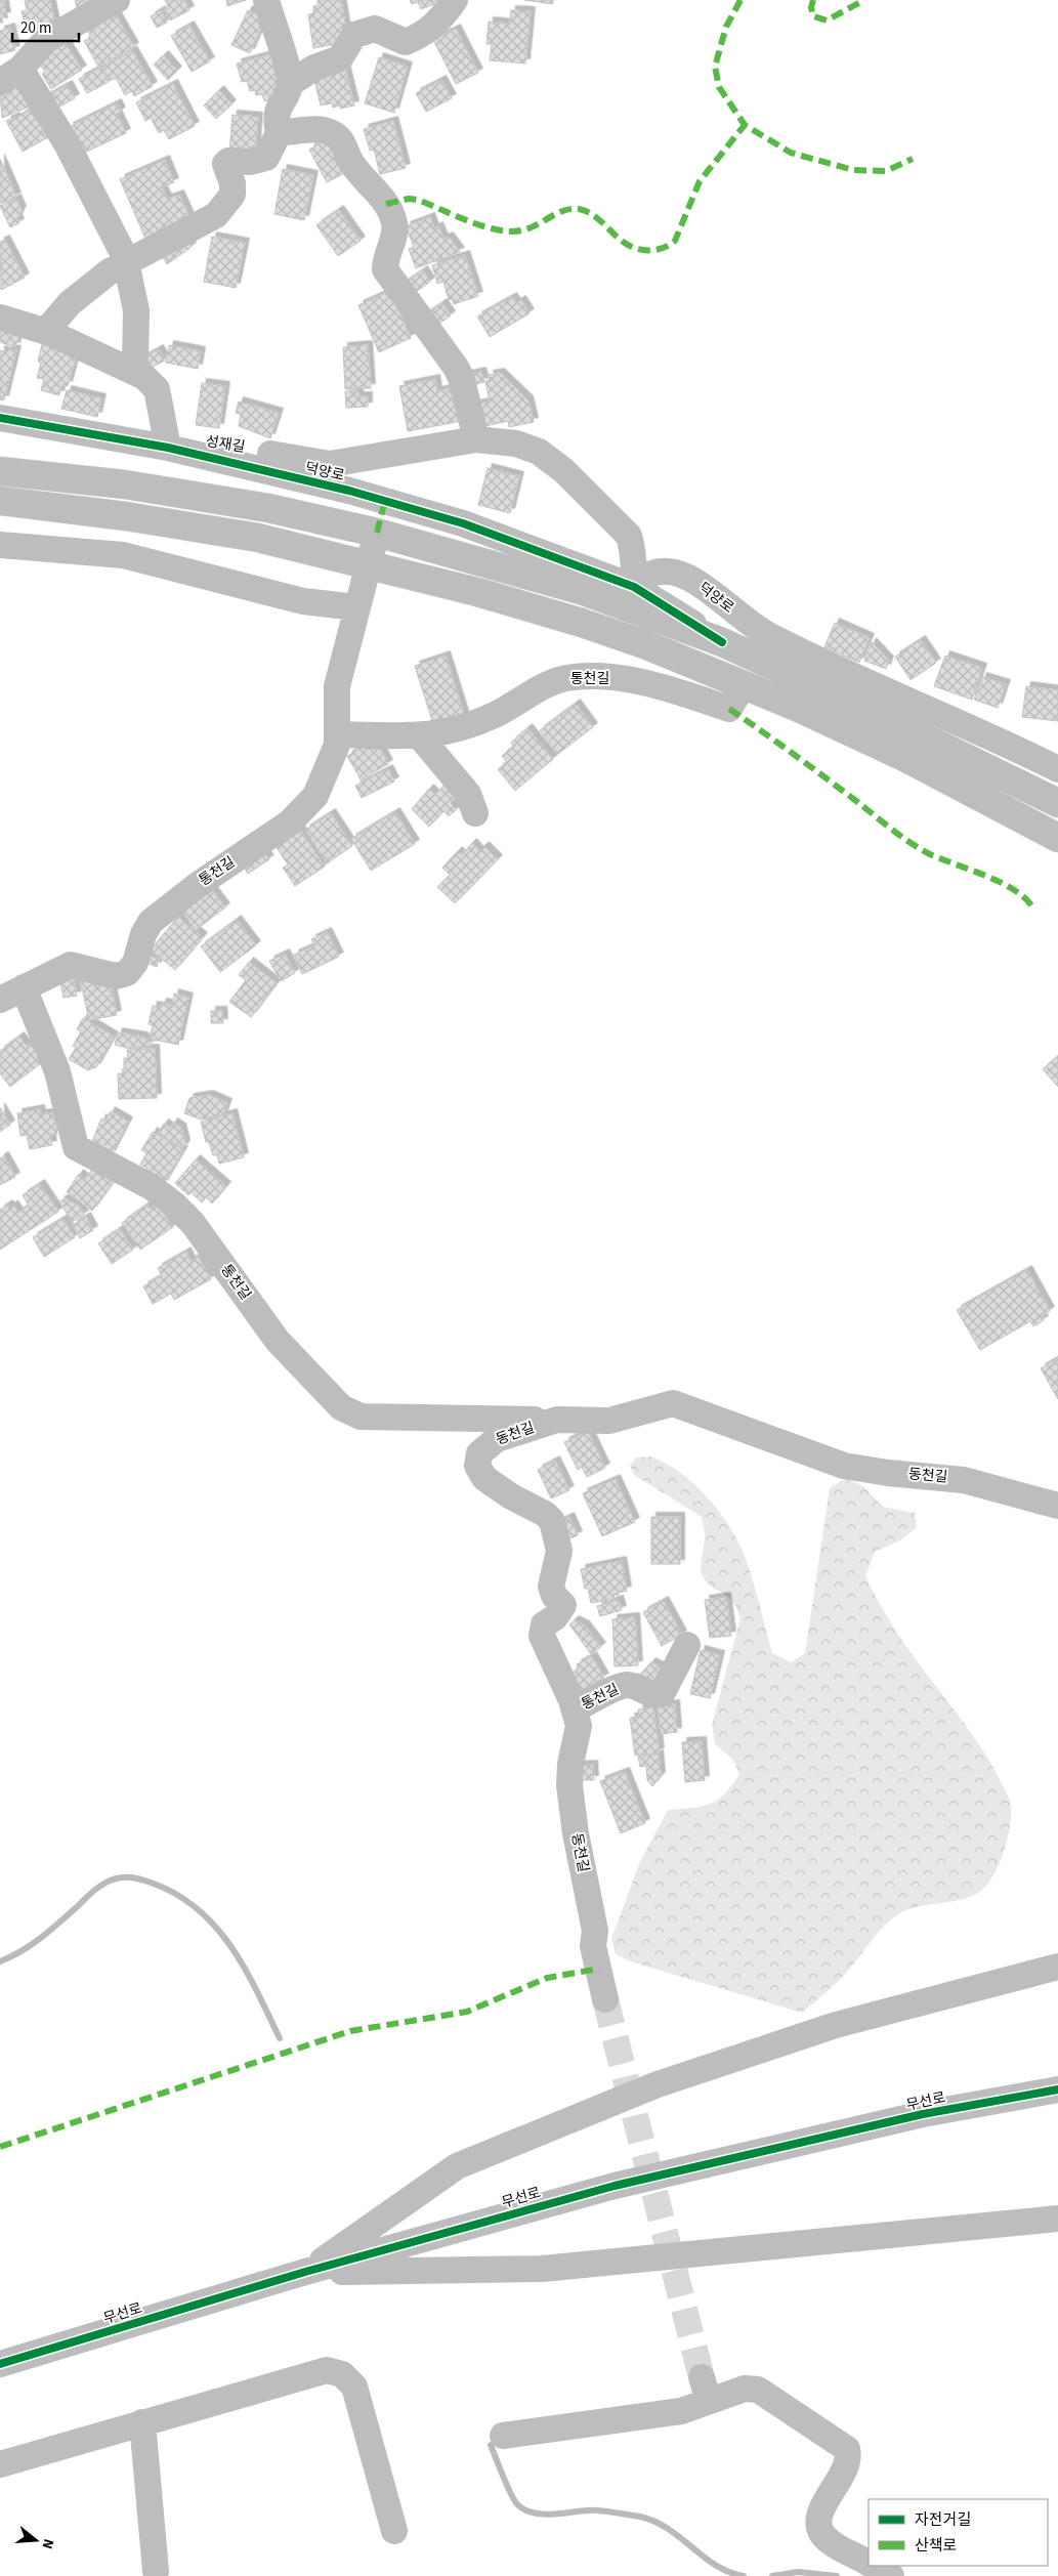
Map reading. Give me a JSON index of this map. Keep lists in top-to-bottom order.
{
  "streets": {
    "main road": ["덕양로"],
    "street": [
      "성재길",
      "통천길",
      "동천길",
      "무선로"
    ]
  },
  "crossings": [
    ["성재길", "덕양로"],
    ["덕양로", "통천길"],
    ["통천길", "동천길"]
  ],
  "legend": ["자전거길", "산책로"],
  "scale_bar": "20 m",
  "north": "right"
}
